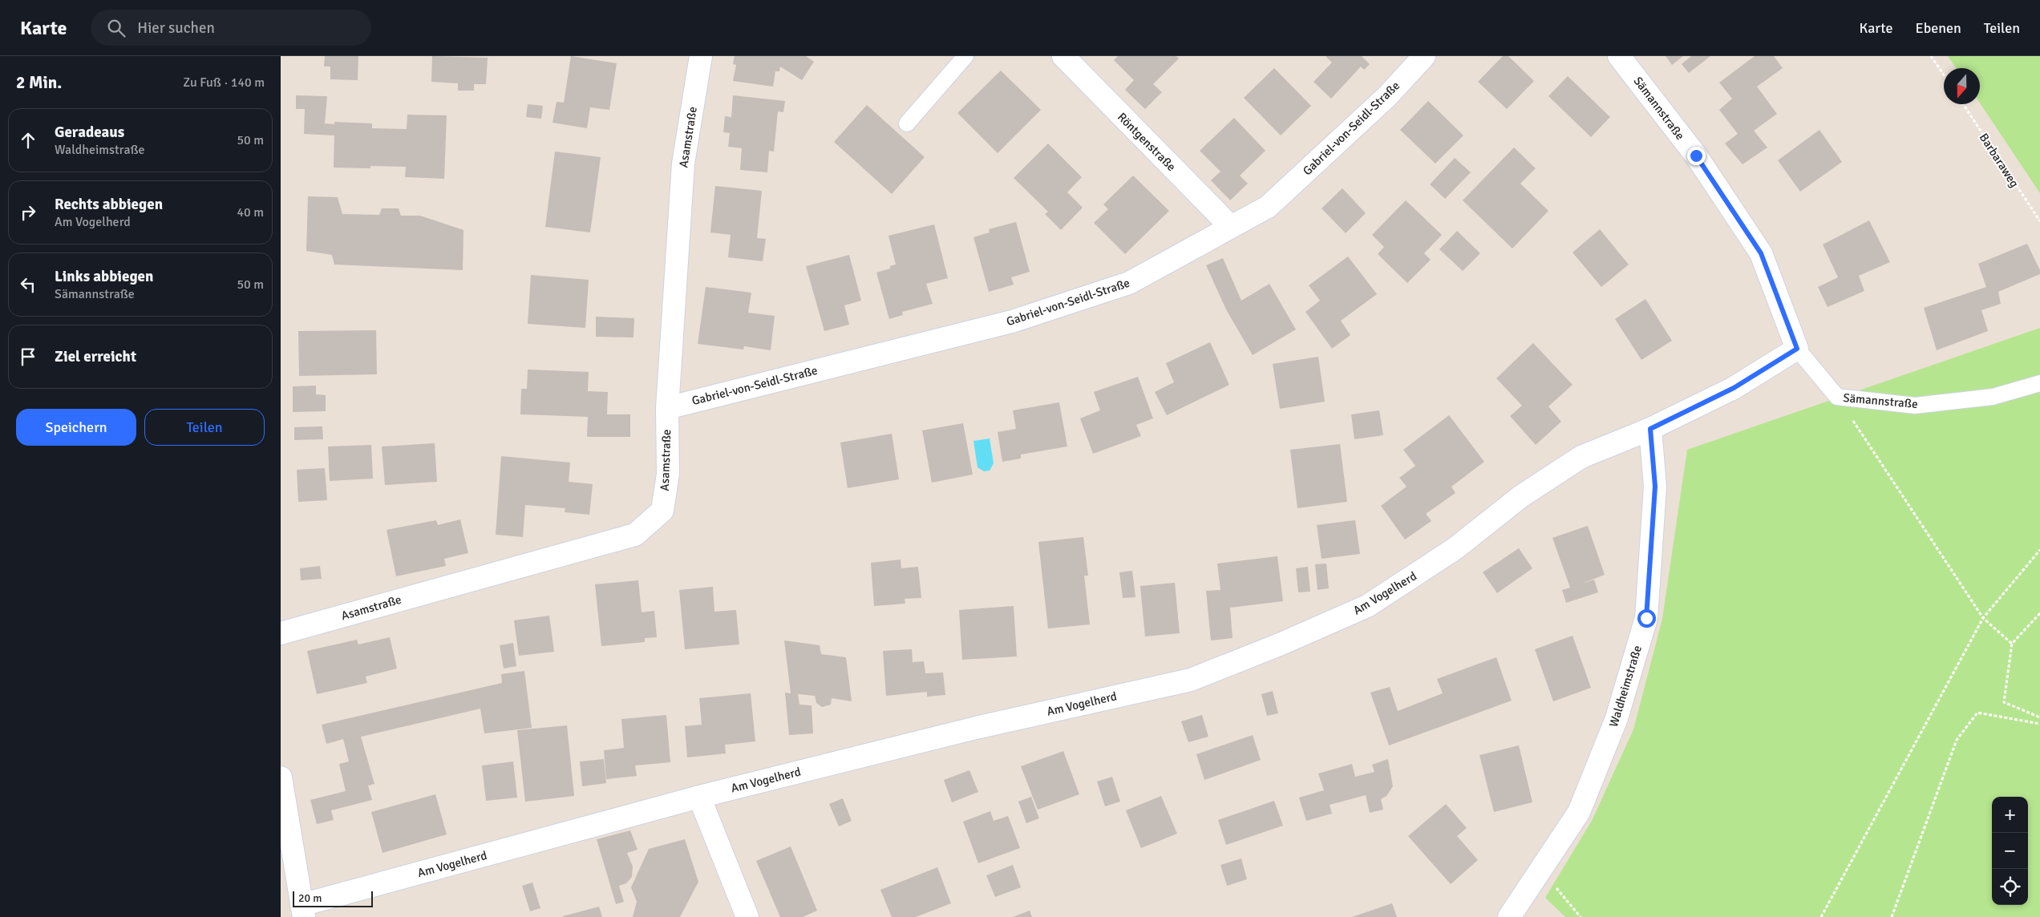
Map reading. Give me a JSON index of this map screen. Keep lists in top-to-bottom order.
{
  "streets": {
    "street": [
      "Sämannstraße",
      "Gabriel-von-Seidl-Straße",
      "Asamstraße",
      "Röntgenstraße",
      "Am Vogelherd",
      "Waldheimstraße"
    ],
    "path": ["Barbaraweg"]
  },
  "crossings": [
    ["Sämannstraße", "Am Vogelherd"],
    ["Gabriel-von-Seidl-Straße", "Asamstraße"],
    ["Gabriel-von-Seidl-Straße", "Röntgenstraße"],
    ["Am Vogelherd", "Waldheimstraße"]
  ],
  "scale_bar": "20 m",
  "north": "bottom",
  "page": {
    "header": "Karte",
    "search": "Hier suchen",
    "nav": ["Karte", "Ebenen", "Teilen"],
    "heading": ["2 Min.", "Zu Fuß · 140 m"],
    "list": [
      ["Geradeaus", "Waldheimstraße", "50 m"],
      ["Rechts abbiegen", "Am Vogelherd", "40 m"],
      ["Links abbiegen", "Sämannstraße", "50 m"],
      "Ziel erreicht"
    ],
    "buttons": ["Speichern", "Teilen"],
    "map_buttons": ["+", "−"],
    "scale": "20 m"
  }
}
